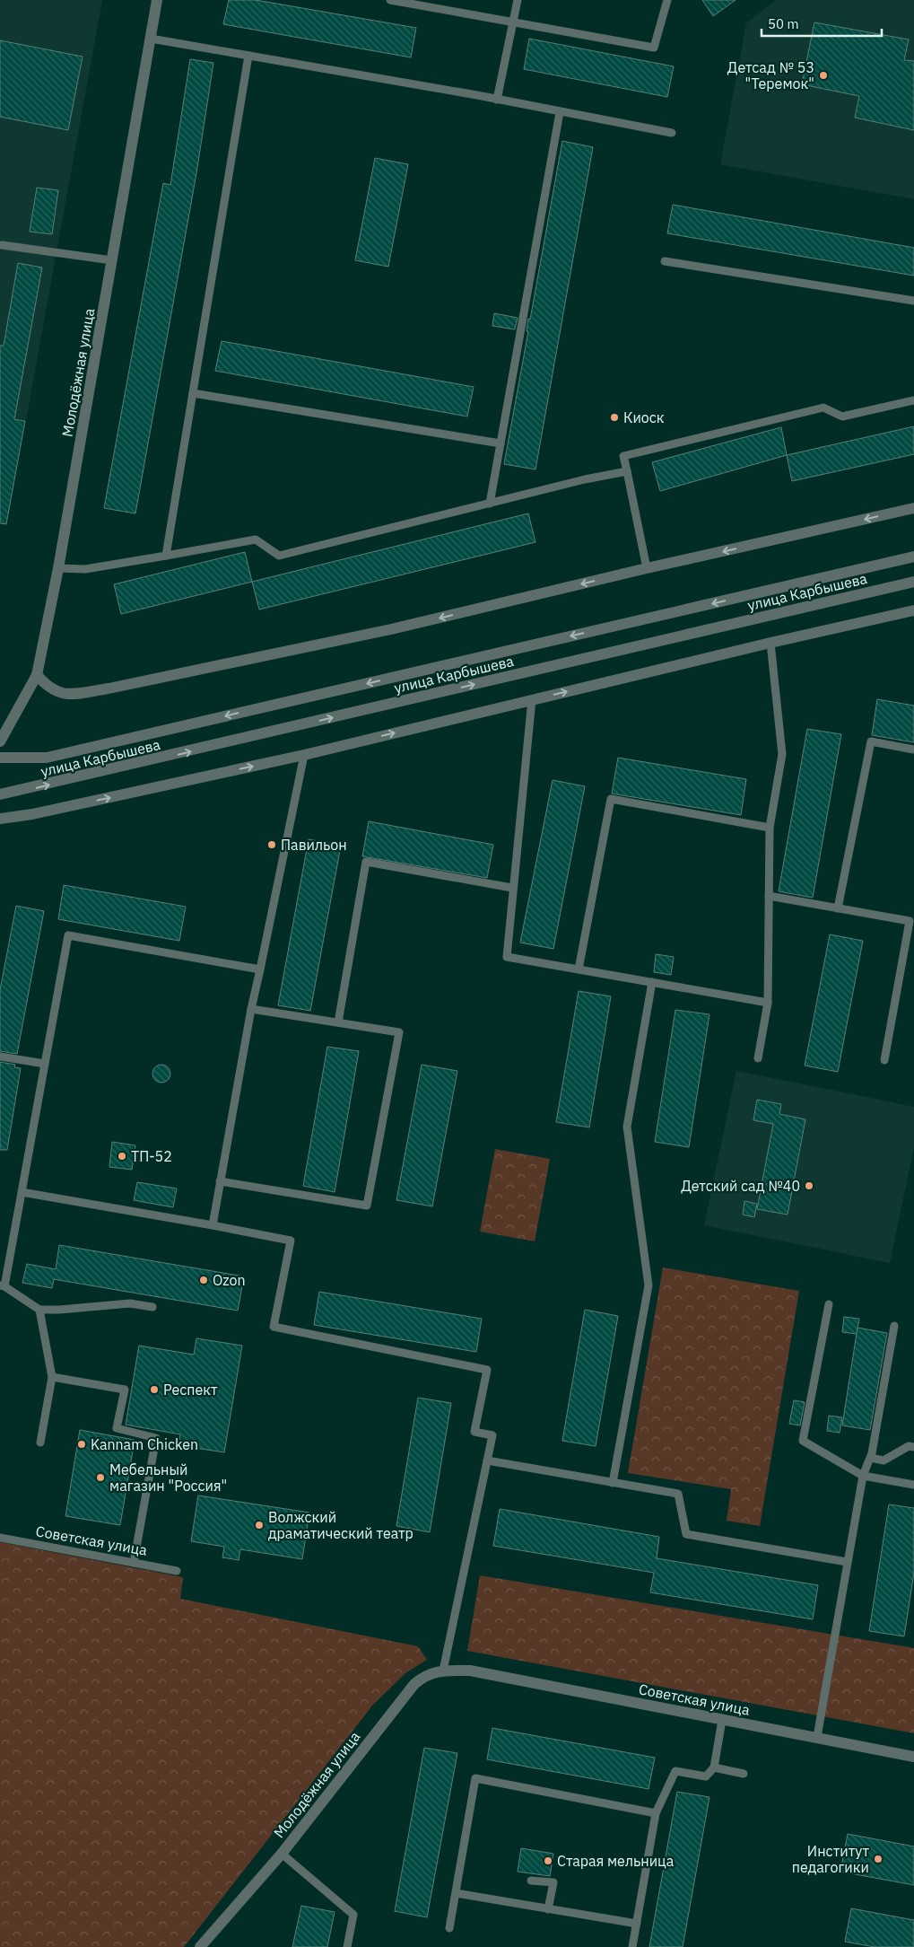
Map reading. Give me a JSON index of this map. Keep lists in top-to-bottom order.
{
  "streets": {
    "street": ["Молодёжная улица", "улица Карбышева", "Советская улица"]
  },
  "crossings": [
    ["Молодёжная улица", "Советская улица"]
  ],
  "places": [
    "Детсад № 53 \"Теремок\"",
    "Киоск",
    "Павильон",
    "ТП-52",
    "Детский сад №40",
    "Ozon",
    "Респект",
    "Kannam Chicken",
    "Мебельный магазин \"Россия\"",
    "Волжский драматический театр",
    "Институт педагогики",
    "Старая мельница"
  ],
  "scale_bar": "50 m"
}
